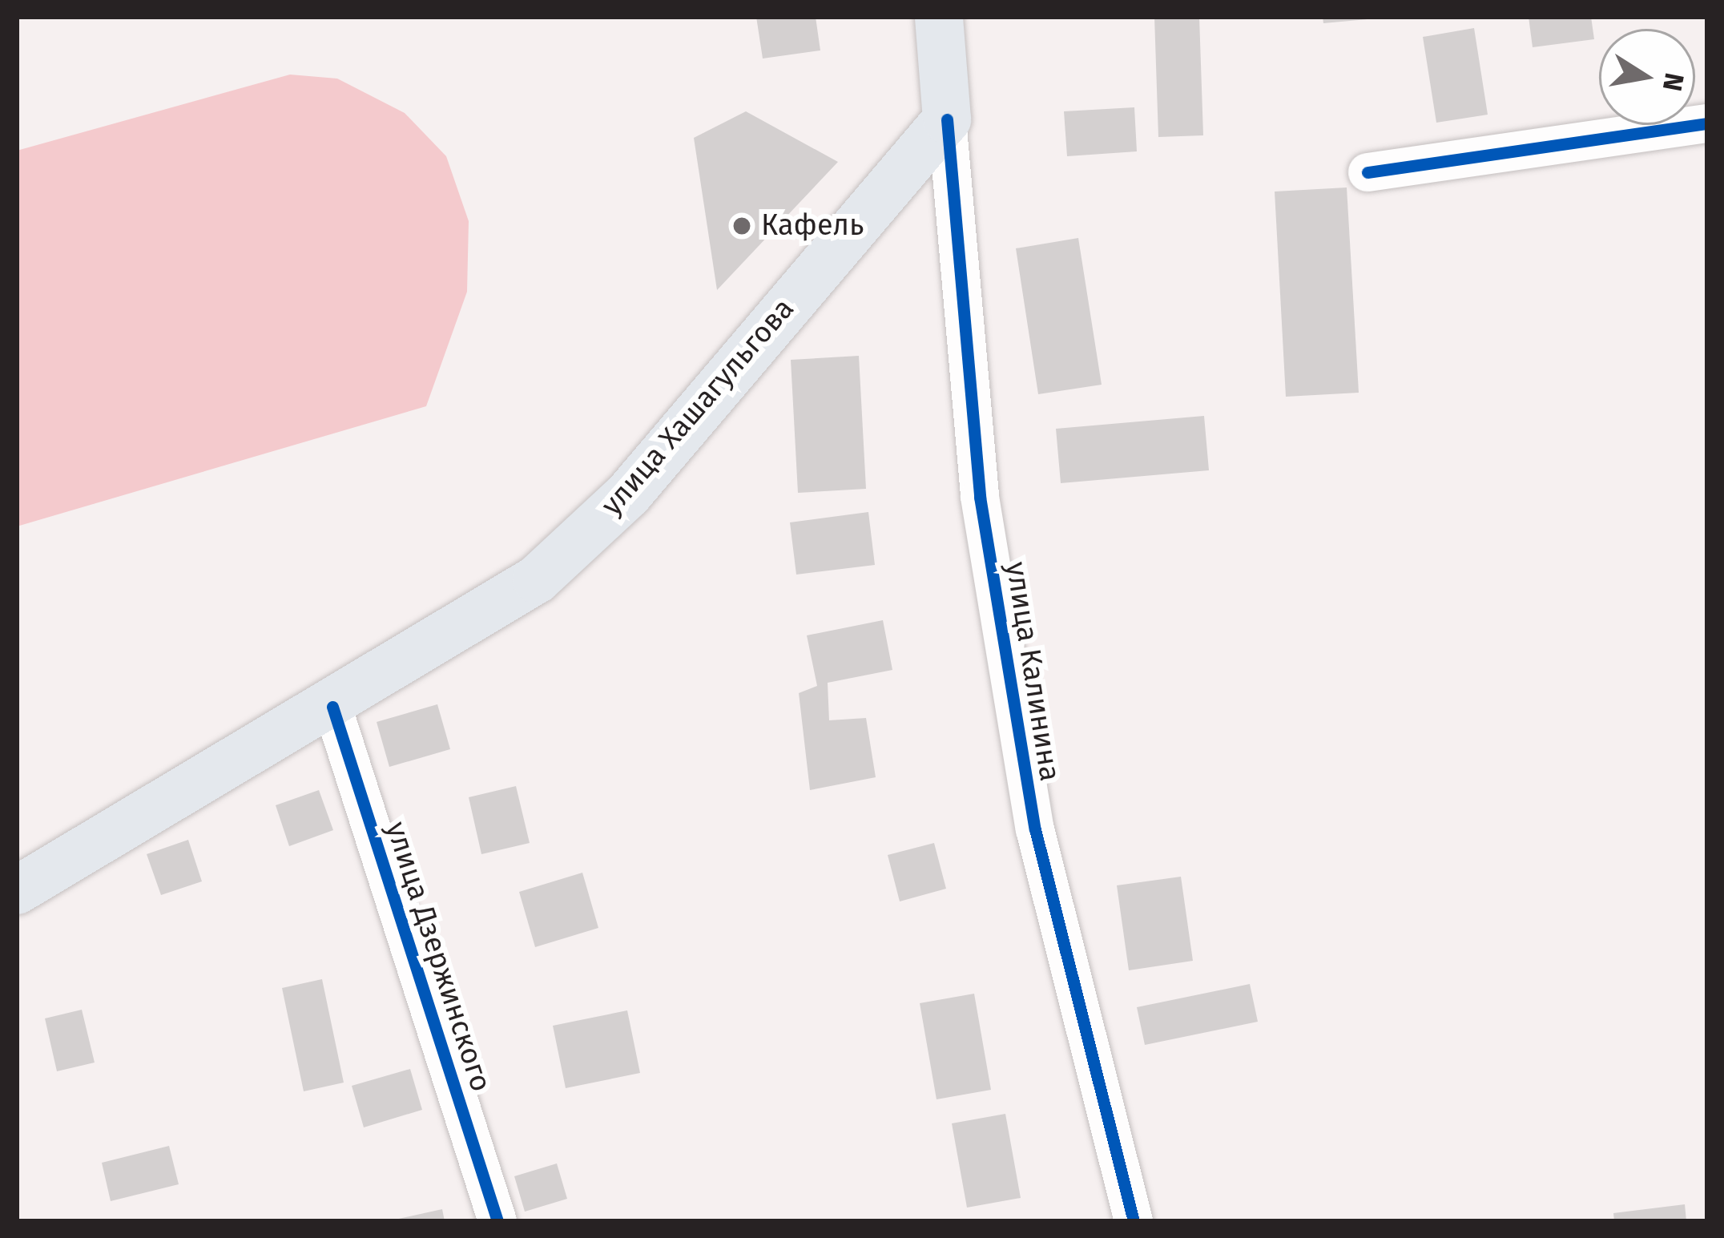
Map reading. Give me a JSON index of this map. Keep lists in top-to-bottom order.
{
  "streets": {
    "main road": ["улица Хашагульгова"],
    "street": ["улица Калинина", "улица Дзержинского"]
  },
  "crossings": [
    ["улица Хашагульгова", "улица Калинина"],
    ["улица Хашагульгова", "улица Дзержинского"]
  ],
  "places": ["Кафель"],
  "north": "right"
}
